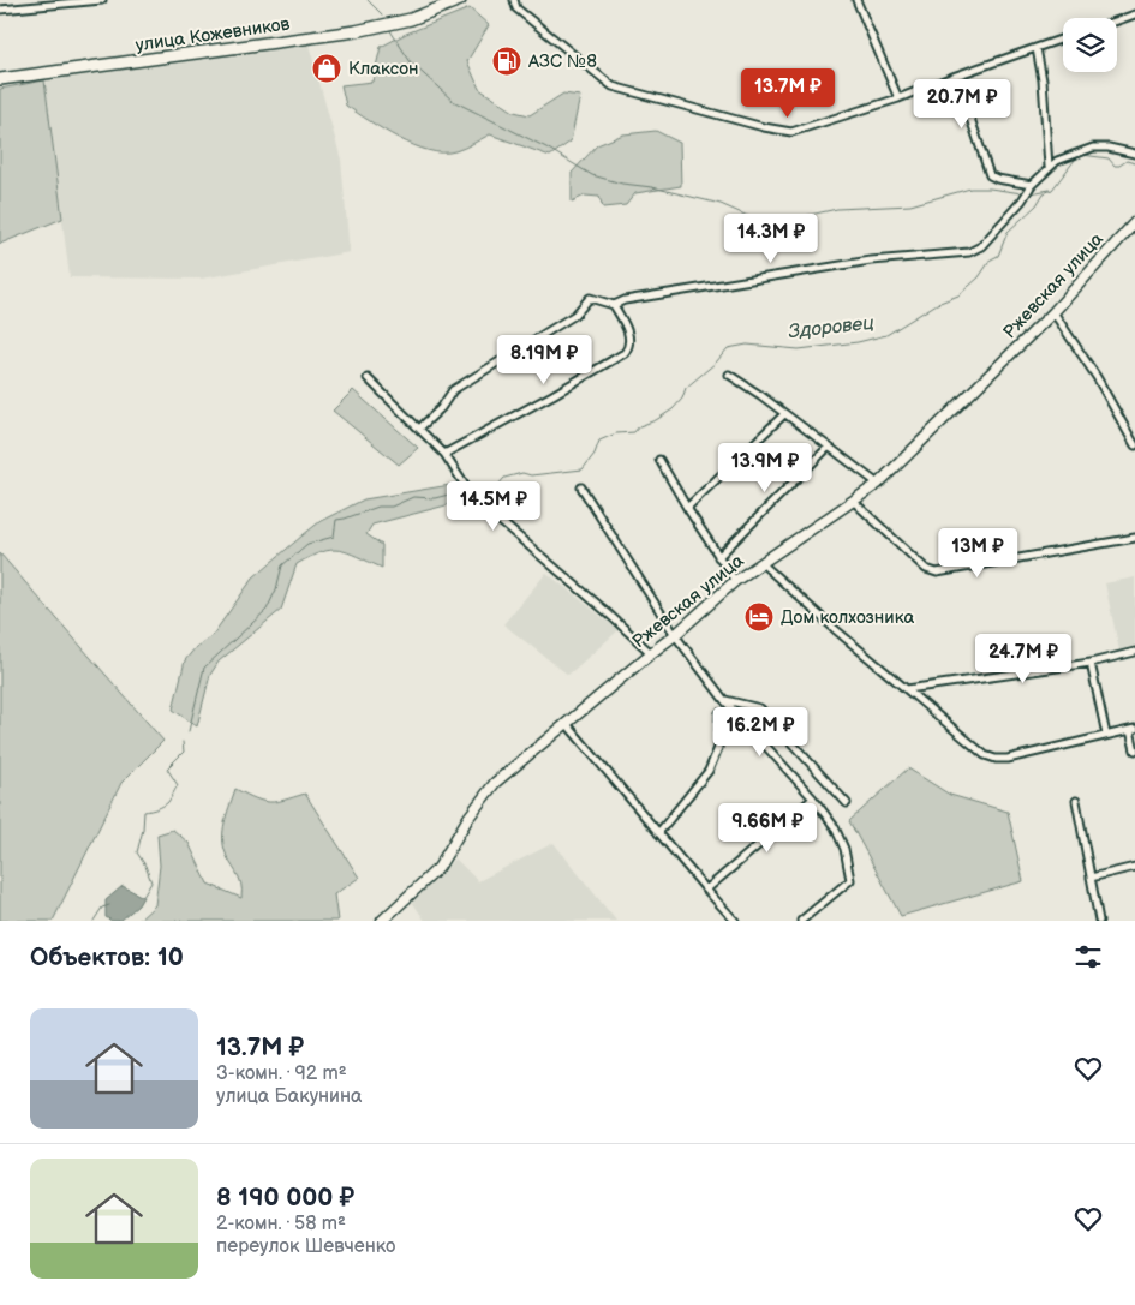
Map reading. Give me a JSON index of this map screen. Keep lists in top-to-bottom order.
{
  "streets": {
    "main road": ["улица Кожевников", "Ржевская улица"]
  },
  "water": ["Здоровец"],
  "places": {
    "fuel station": ["АЗС №8"],
    "shop": ["Клаксон"],
    "hotel": ["Дом колхозника"]
  },
  "page": {
    "price": [
      "13.7M ₽",
      "20.7M ₽",
      "14.3M ₽",
      "8.19M ₽",
      "13.9M ₽",
      "14.5M ₽",
      "13M ₽",
      "24.7M ₽",
      "16.2M ₽",
      "9.66M ₽"
    ],
    "heading": "Объектов: 10",
    "list": [
      {
        "name": "13.7M ₽",
        "note": "3-комн. · 92 m² · улица Бакунина"
      },
      {
        "name": "8 190 000 ₽",
        "note": "2-комн. · 58 m² · переулок Шевченко"
      }
    ]
  }
}
